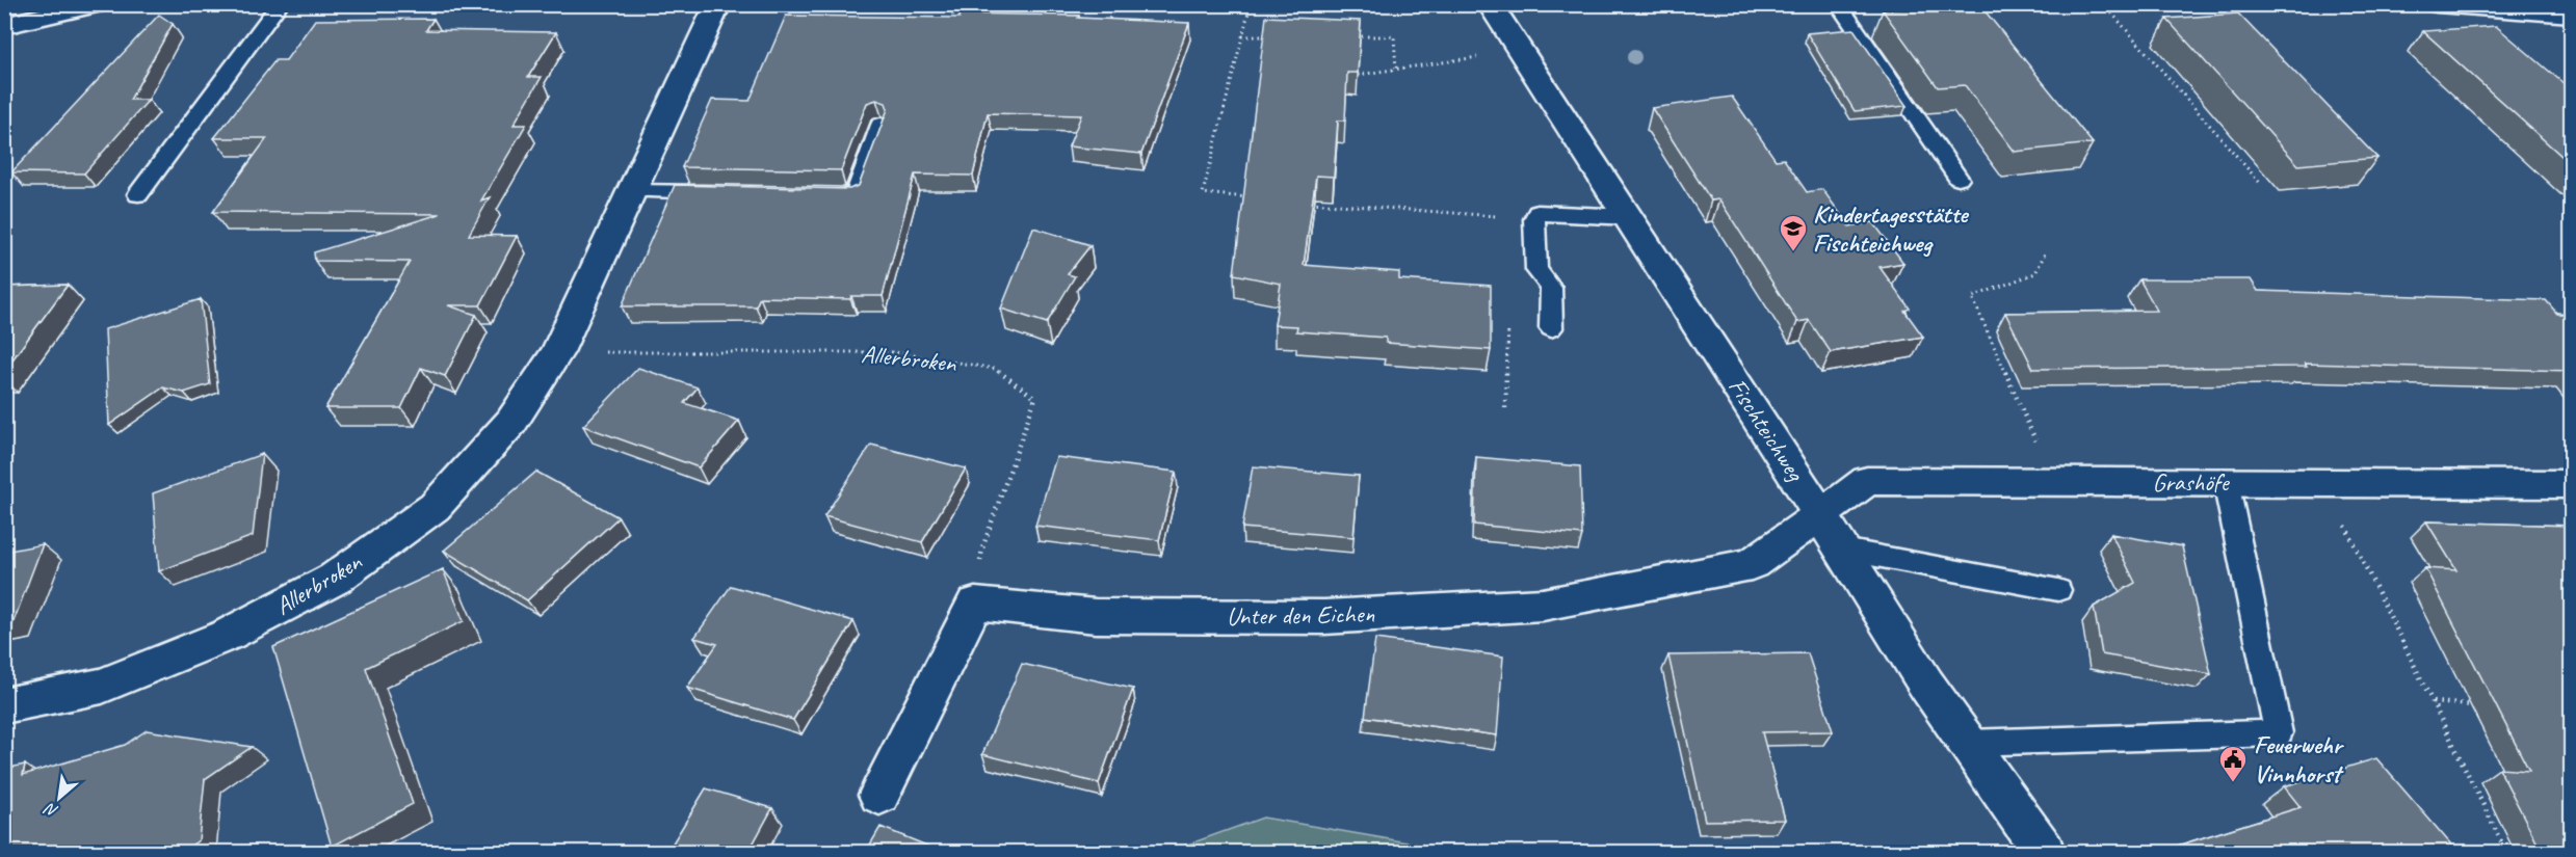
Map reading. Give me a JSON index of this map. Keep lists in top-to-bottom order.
{
  "streets": {
    "street": [
      "Allerbroken",
      "Fischteichweg",
      "Grashöfe",
      "Unter den Eichen"
    ]
  },
  "crossings": [
    ["Allerbroken", "Unter den Eichen"],
    ["Fischteichweg", "Grashöfe"],
    ["Fischteichweg", "Unter den Eichen"],
    ["Grashöfe", "Unter den Eichen"]
  ],
  "places": {
    "school or university": ["Kindertagesstätte Fischteichweg"],
    "public building": ["Feuerwehr Vinnhorst"]
  },
  "north": "bottom left"
}
